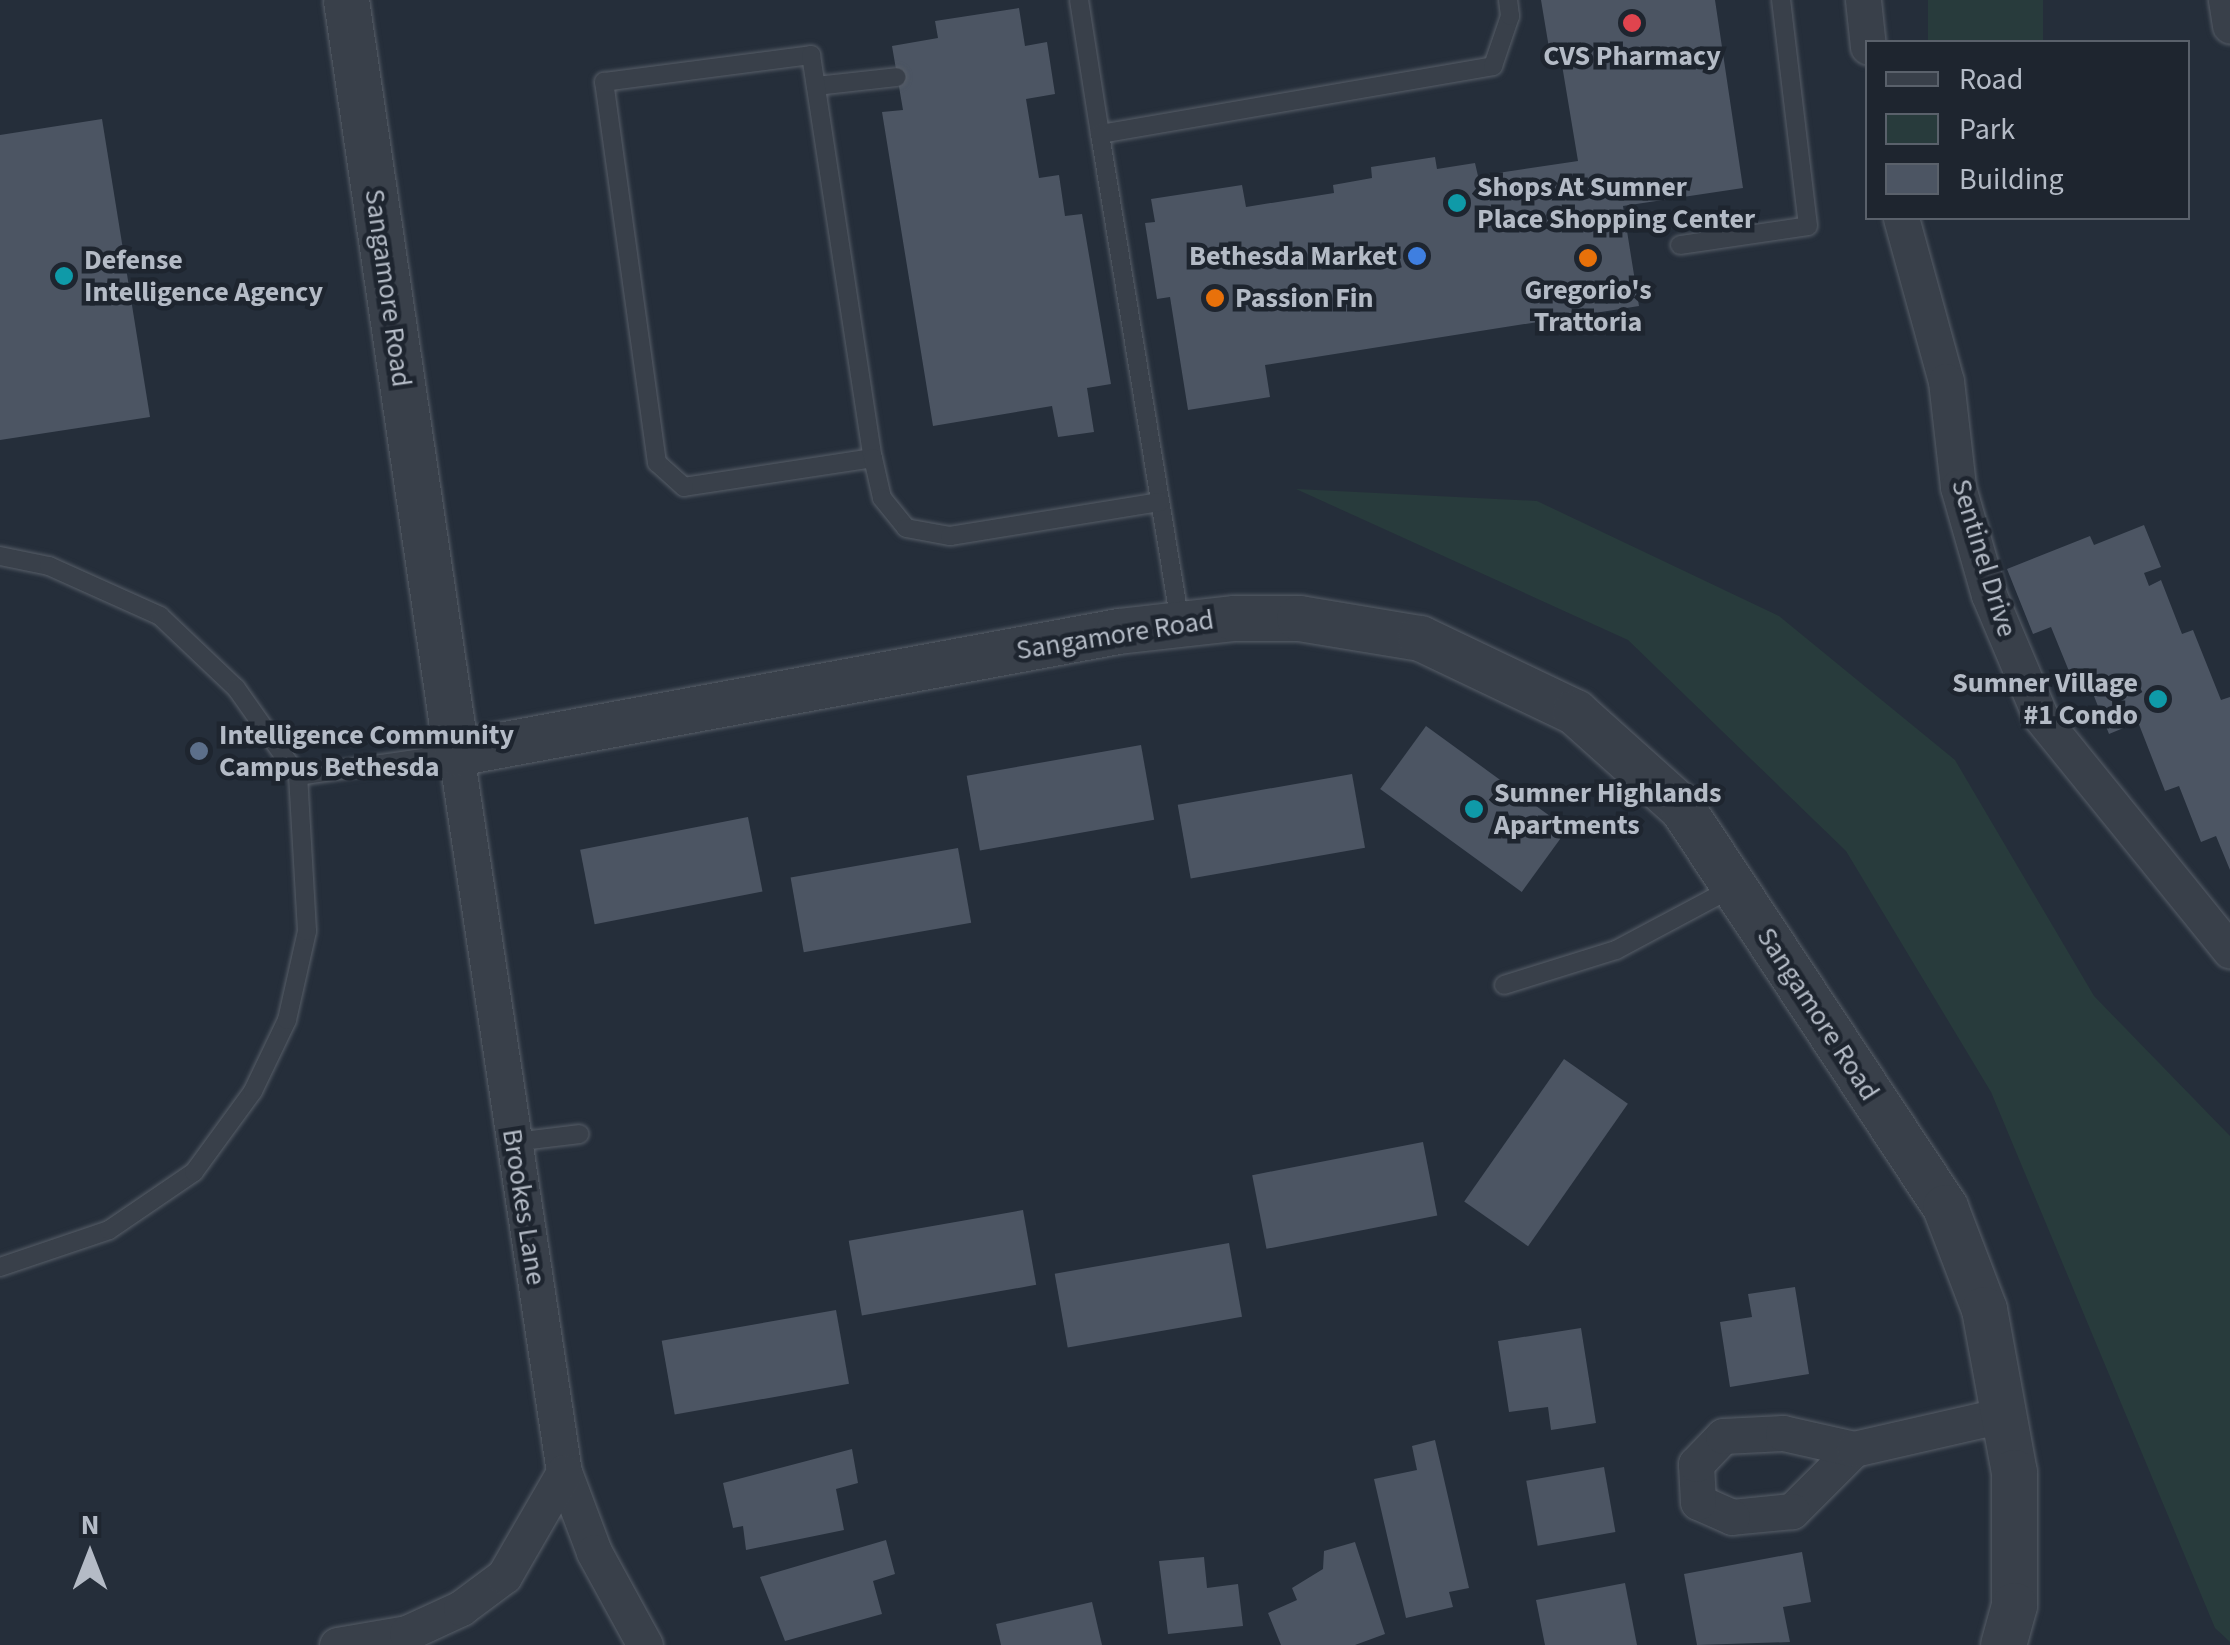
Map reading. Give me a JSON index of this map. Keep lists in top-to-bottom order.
{
  "streets": {
    "street": ["Sangamore Road", "Sentinel Drive", "Brookes Lane"]
  },
  "crossings": [
    ["Sangamore Road", "Brookes Lane"]
  ],
  "places": [
    "CVS Pharmacy",
    "Shops At Sumner Place Shopping Center",
    "Bethesda Market",
    "Gregorio's Trattoria",
    "Defense Intelligence Agency",
    "Passion Fin",
    "Sumner Village #1 Condo",
    "Intelligence Community Campus Bethesda",
    "Sumner Highlands Apartments"
  ],
  "legend": ["Road", "Park", "Building"],
  "north": "top"
}
